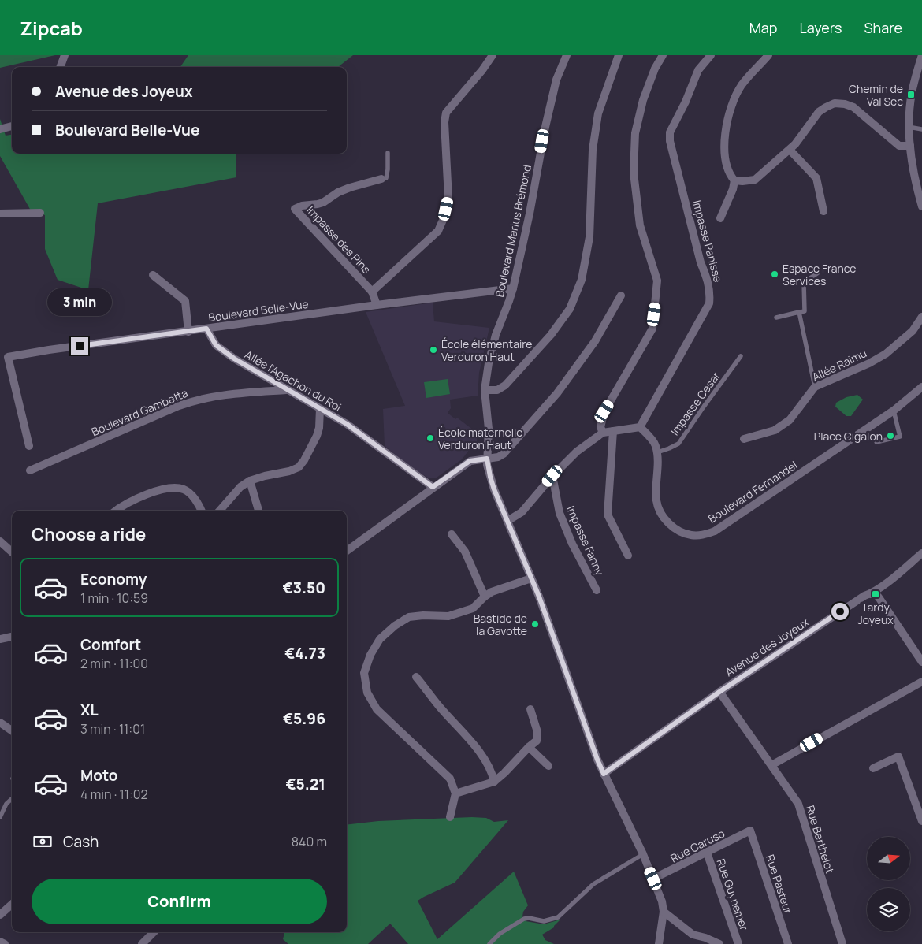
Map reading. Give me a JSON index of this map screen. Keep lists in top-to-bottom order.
{
  "streets": {
    "street": [
      "Boulevard Marius Brémond",
      "Impasse des Pins",
      "Impasse Panisse",
      "Boulevard Belle-Vue",
      "Allée Raimu",
      "Allée l'Agachon du Roi",
      "Boulevard Gambetta",
      "Boulevard Fernandel",
      "Impasse Fanny",
      "Avenue des Joyeux",
      "Rue Berthelot",
      "Rue Caruso",
      "Rue Pasteur",
      "Rue Guynemer"
    ],
    "lane": ["Impasse Cesar"]
  },
  "crossings": [
    ["Boulevard Marius Brémond", "Boulevard Belle-Vue"],
    ["Boulevard Marius Brémond", "Avenue des Joyeux"],
    ["Boulevard Marius Brémond", "Rue Caruso"],
    ["Impasse des Pins", "Boulevard Belle-Vue"],
    ["Boulevard Belle-Vue", "Allée l'Agachon du Roi"],
    ["Allée l'Agachon du Roi", "Boulevard Gambetta"],
    ["Impasse Cesar", "Boulevard Fernandel"],
    ["Avenue des Joyeux", "Rue Berthelot"],
    ["Rue Caruso", "Rue Pasteur"],
    ["Rue Caruso", "Rue Guynemer"]
  ],
  "places": {
    "transit": ["Chemin de Val Sec", "Tardy Joyeux"],
    "other": [
      "Espace France Services",
      "École élémentaire Verduron Haut",
      "Place Cigalon",
      "École maternelle Verduron Haut",
      "Bastide de la Gavotte"
    ]
  },
  "north": "right",
  "page": {
    "header": "Zipcab",
    "nav": ["Map", "Layers", "Share"],
    "banner": ["Avenue des Joyeux", "Boulevard Belle-Vue"],
    "bubble": "3 min",
    "heading": "Choose a ride",
    "list": [
      {
        "name": "Economy",
        "note": "1 min · 10:59",
        "value": "€3.50"
      },
      {
        "name": "Comfort",
        "note": "2 min · 11:00",
        "value": "€4.73"
      },
      {
        "name": "XL",
        "note": "3 min · 11:01",
        "value": "€5.96"
      },
      {
        "name": "Moto",
        "note": "4 min · 11:02",
        "value": "€5.21"
      }
    ],
    "pay": ["Cash", "840 m"],
    "buttons": "Confirm"
  }
}
